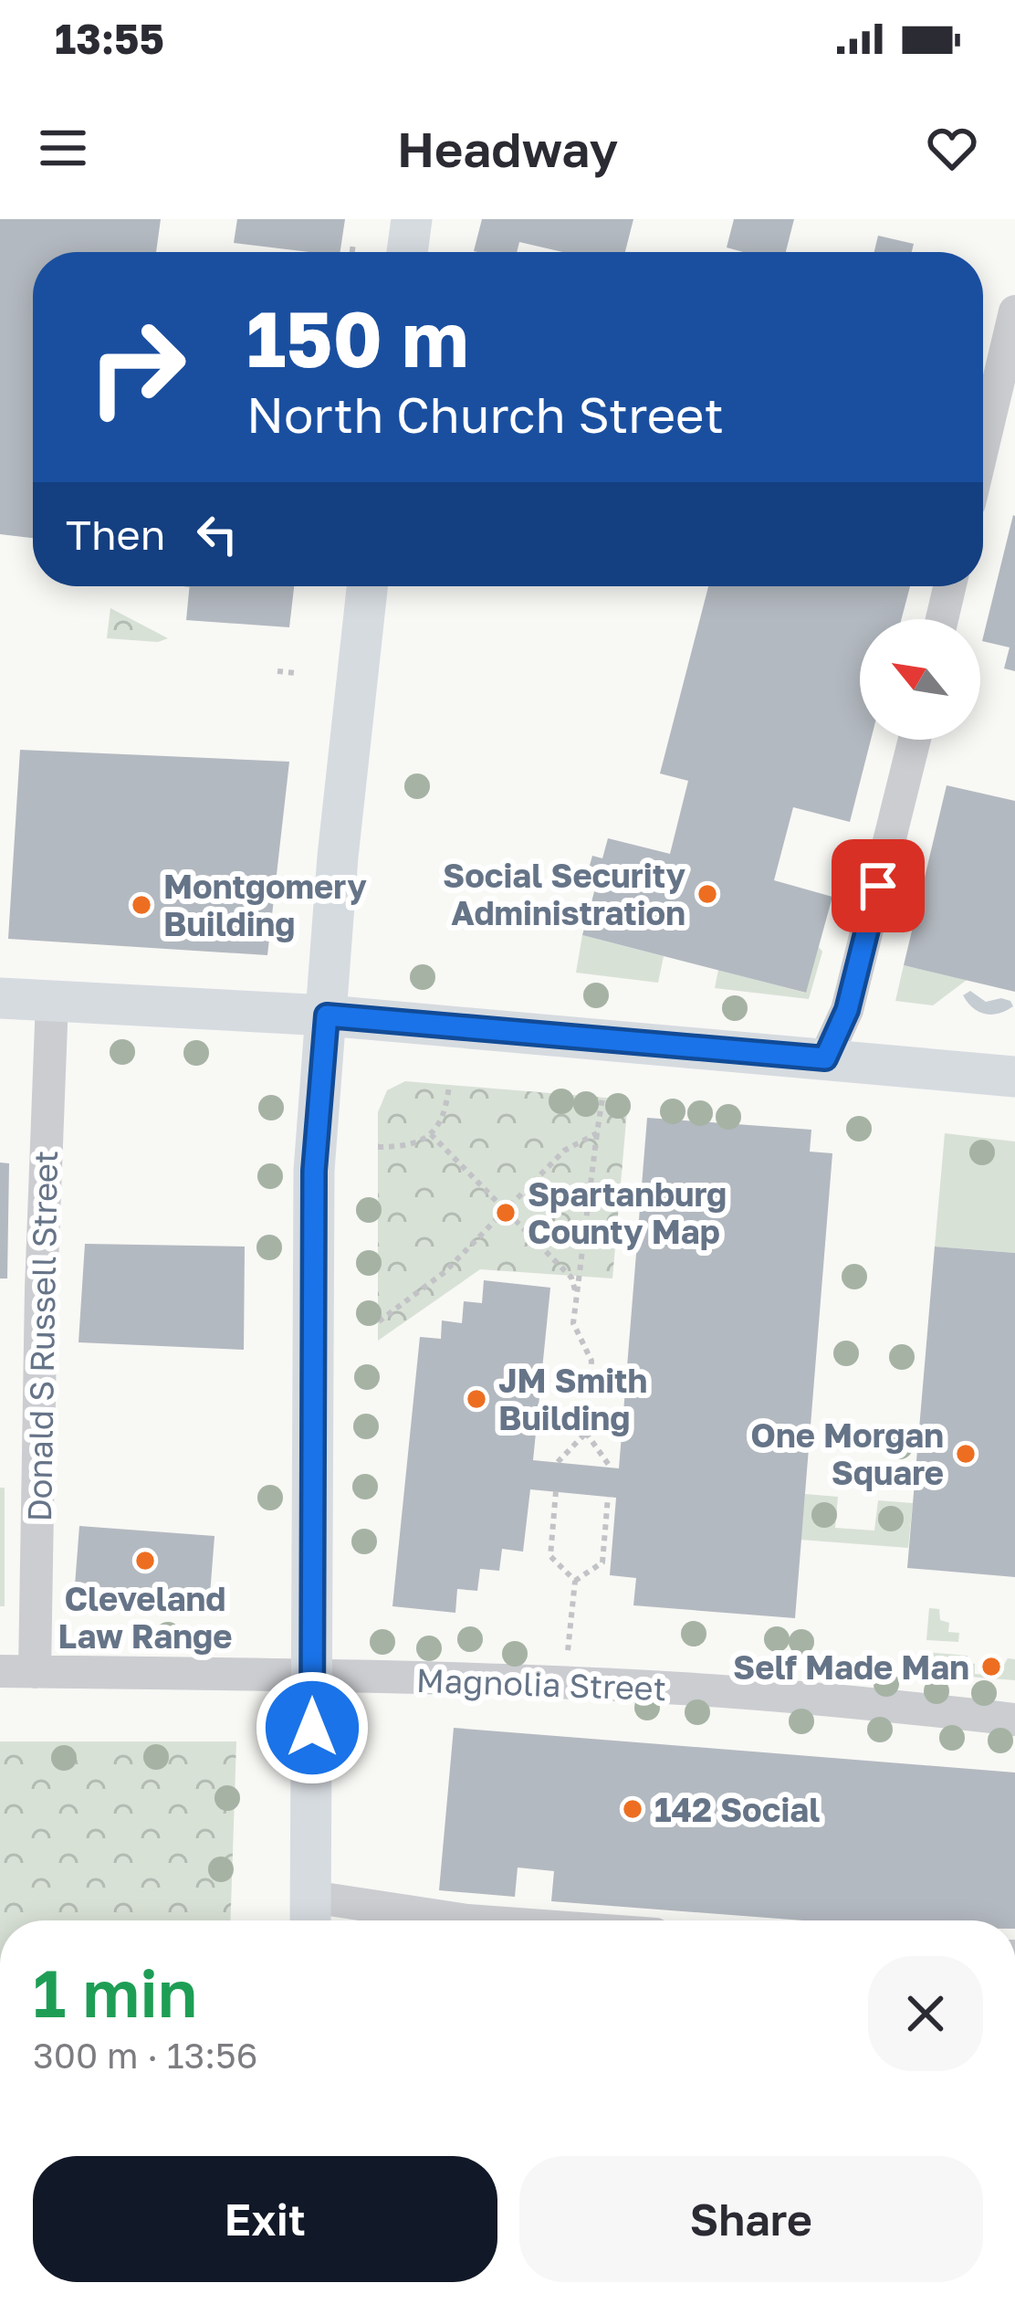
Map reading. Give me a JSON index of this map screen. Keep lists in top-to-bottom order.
{
  "streets": {
    "street": ["Donald S Russell Street", "Magnolia Street"]
  },
  "crossings": [
    ["Donald S Russell Street", "Magnolia Street"]
  ],
  "places": [
    "Social Security Administration",
    "Montgomery Building",
    "Spartanburg County Map",
    "JM Smith Building",
    "One Morgan Square",
    "Cleveland Law Range",
    "Self Made Man",
    "142 Social"
  ],
  "north": "top left",
  "page": {
    "status": "13:55",
    "header": "Headway",
    "turn": ["150 m", "North Church Street"],
    "then": "Then",
    "heading": ["1 min", "300 m · 13:56"],
    "buttons": ["Exit", "Share"]
  }
}
